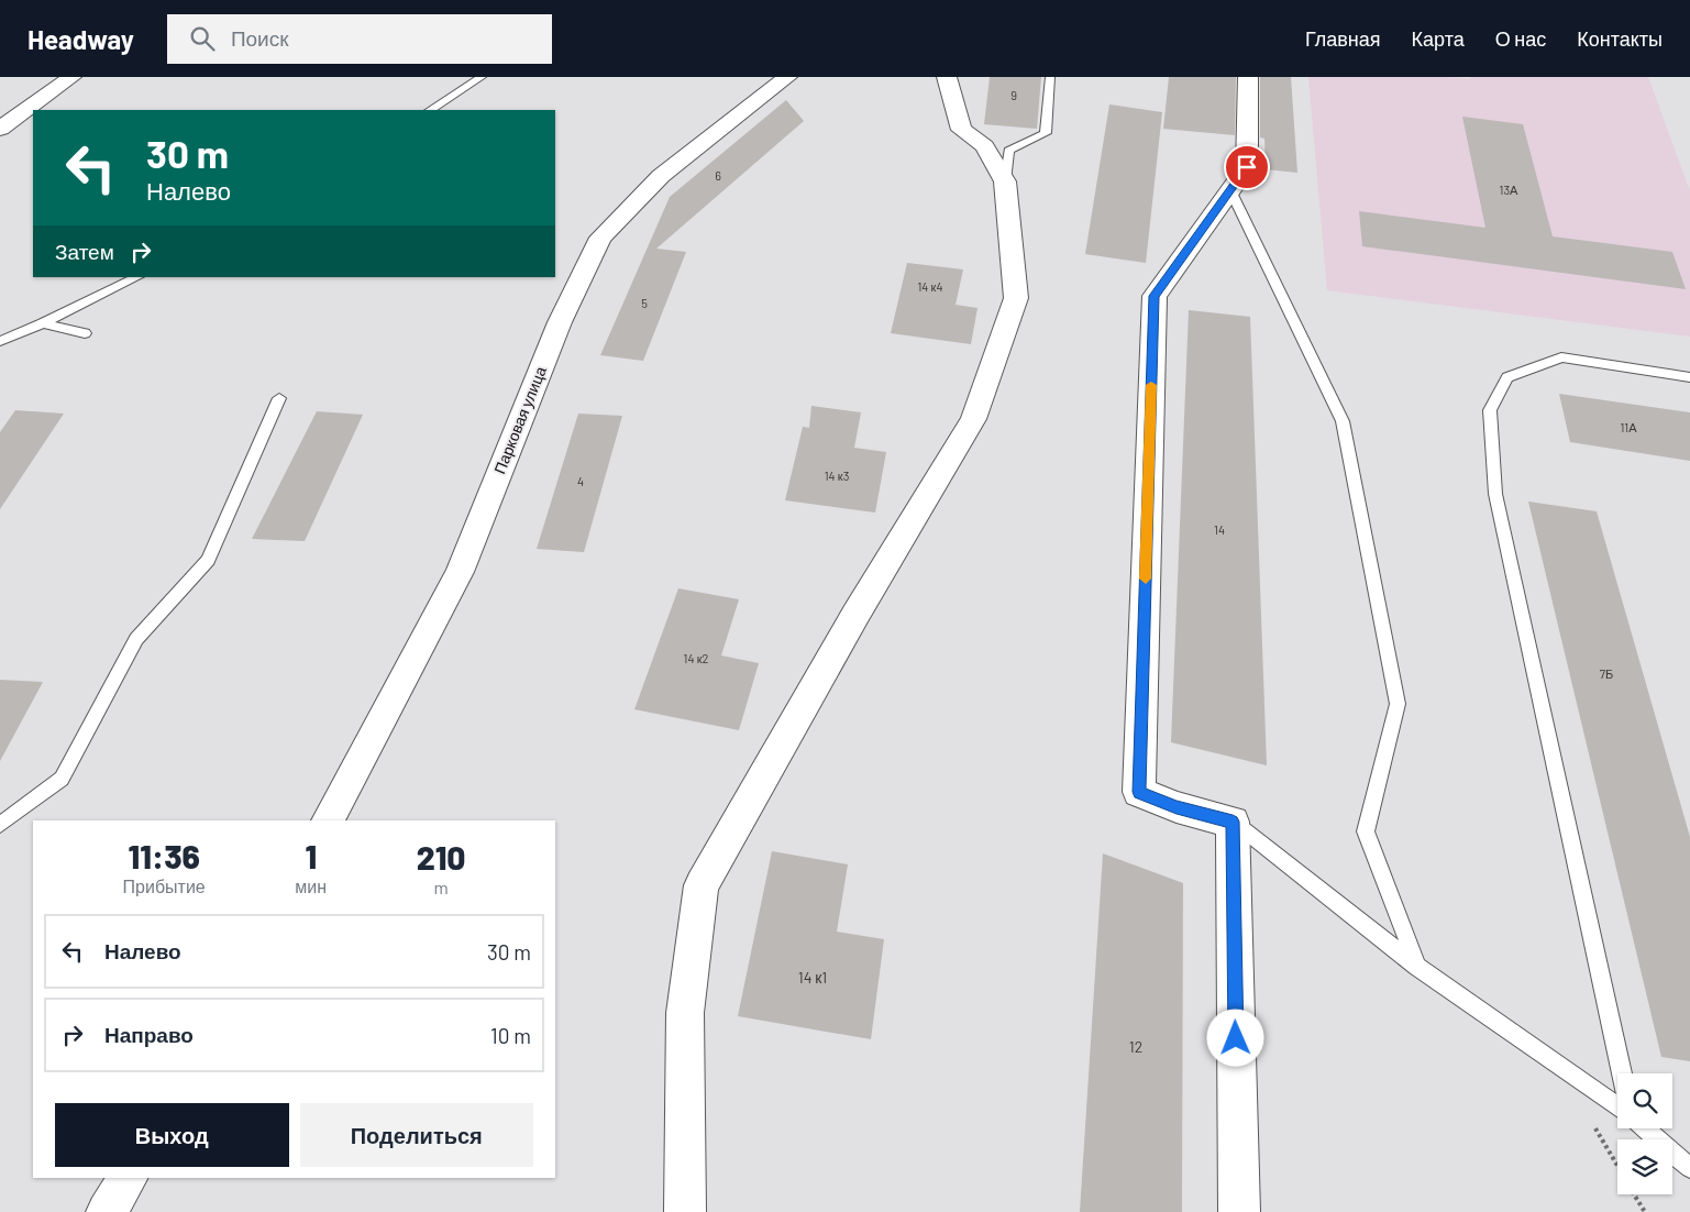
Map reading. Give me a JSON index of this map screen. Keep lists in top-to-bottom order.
{
  "streets": {
    "street": ["Парковая улица"]
  },
  "house_numbers": [
    "9",
    "6",
    "13А",
    "14 к4",
    "5",
    "11А",
    "14 к3",
    "4",
    "14",
    "14 к2",
    "7Б",
    "14 к1",
    "12"
  ],
  "page": {
    "header": "Headway",
    "search": "Поиск",
    "nav": [
      "Главная",
      "Карта",
      "О нас",
      "Контакты"
    ],
    "turn": ["30 m", "Налево"],
    "then": "Затем",
    "eta": [
      "11:36",
      "Прибытие",
      "1",
      "мин",
      "210",
      "m"
    ],
    "list": [
      {
        "name": "Налево",
        "value": "30 m"
      },
      {
        "name": "Направо",
        "value": "10 m"
      }
    ],
    "buttons": ["Выход", "Поделиться"]
  }
}
